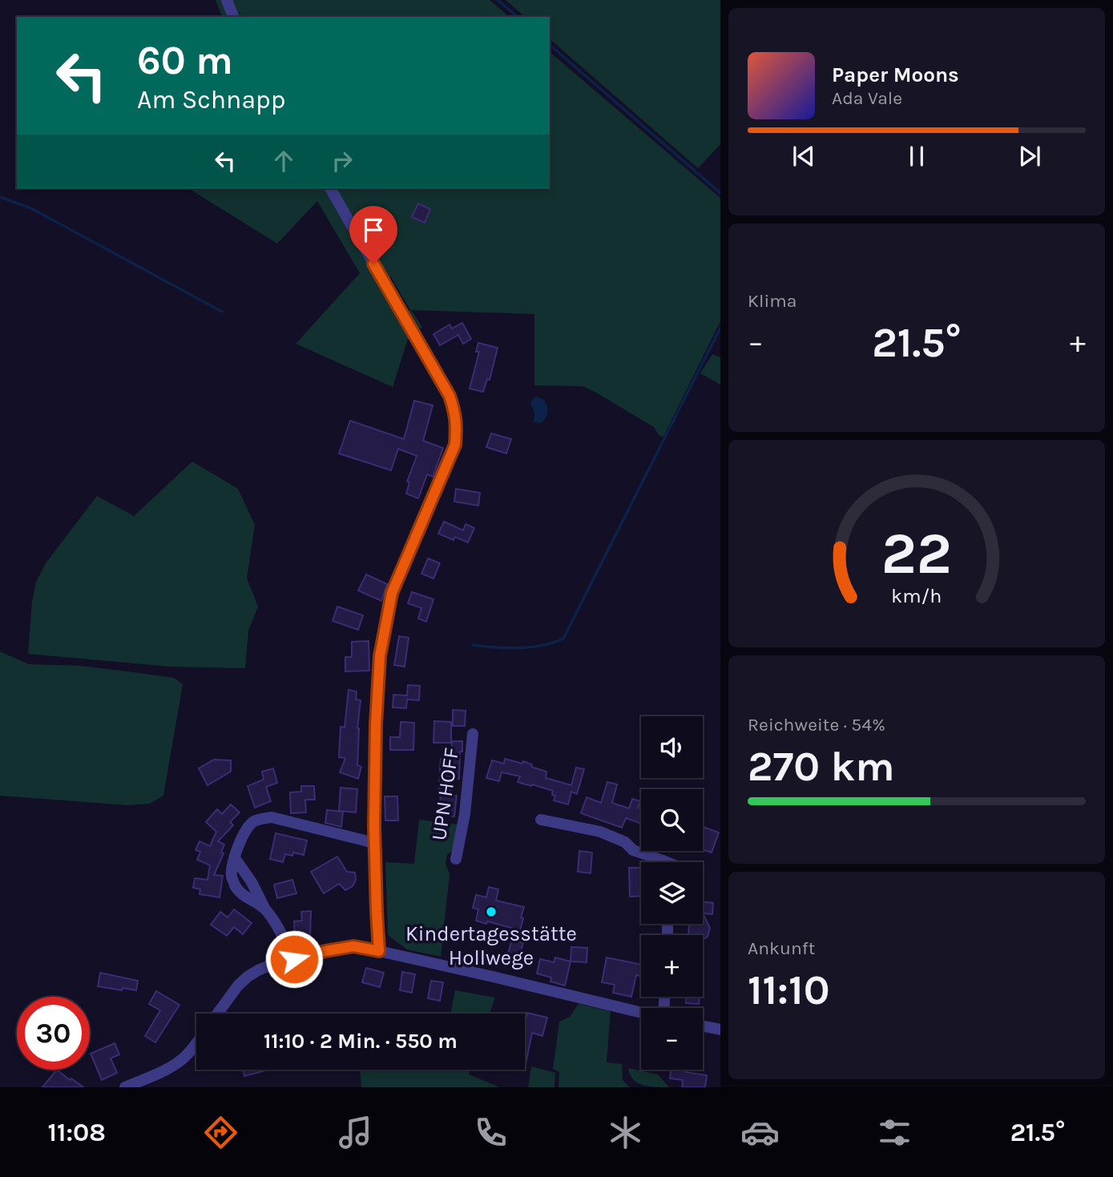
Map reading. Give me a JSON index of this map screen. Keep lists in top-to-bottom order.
{
  "streets": {
    "street": ["UPN HOFF"]
  },
  "places": ["Kindertagesstätte Hollwege"],
  "page": {
    "turn": ["60 m", "Am Schnapp"],
    "song": ["Paper Moons", "Ada Vale"],
    "tile": [
      "Klima",
      ["Reichweite · 54%", "270 km"],
      ["Ankunft", "11:10"]
    ],
    "heat": ["−", "21.5°", "+"],
    "map_buttons": ["+", "−"],
    "limit": "30",
    "trip": "11:10 · 2 Min. · 550 m",
    "tabs": ["11:08", "21.5°"],
    "gauge": ["22", "km/h"]
  }
}
